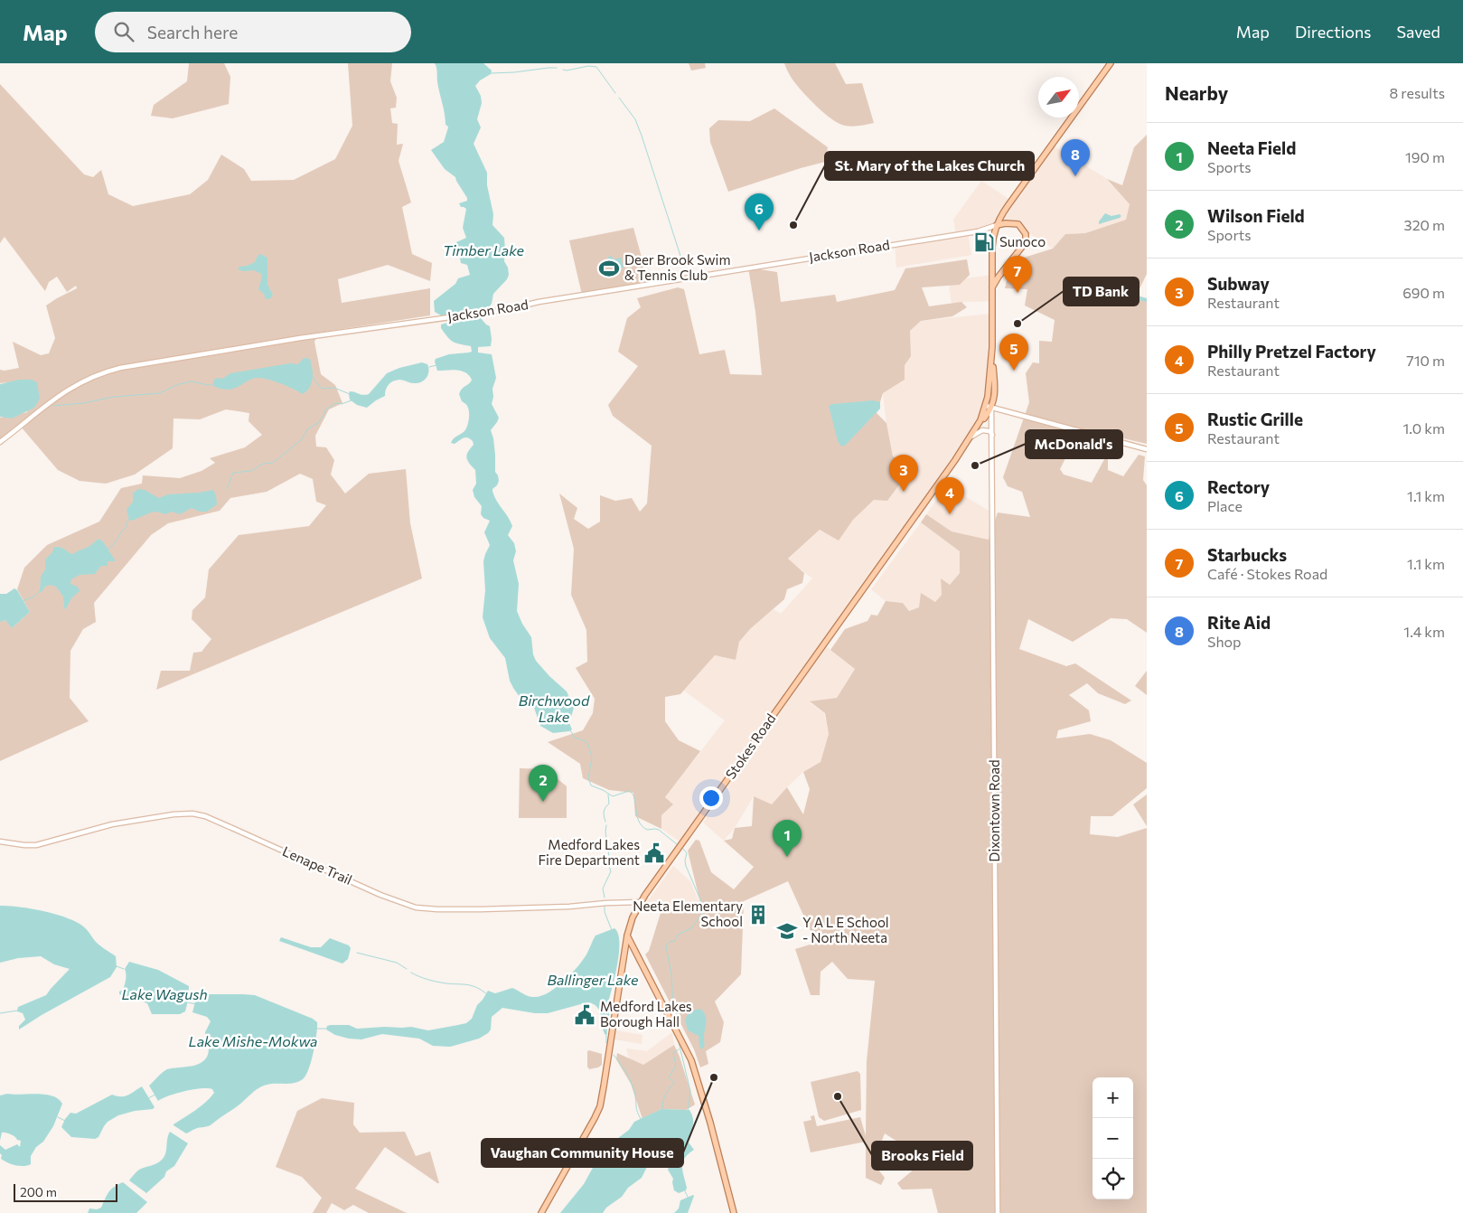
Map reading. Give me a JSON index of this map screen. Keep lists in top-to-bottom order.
{
  "streets": {
    "main road": ["Stokes Road"],
    "street": ["Jackson Road", "Dixontown Road", "Lenape Trail"]
  },
  "crossings": [
    ["Jackson Road", "Stokes Road"],
    ["Stokes Road", "Dixontown Road"],
    ["Stokes Road", "Lenape Trail"]
  ],
  "water": [
    "Timber Lake",
    "Birchwood Lake",
    "Ballinger Lake",
    "Lake Wagush",
    "Lake Mishe-Mokwa"
  ],
  "places": {
    "other": [
      "St. Mary of the Lakes Church",
      "TD Bank",
      "McDonald's",
      "Vaughan Community House",
      "Brooks Field"
    ],
    "fuel station": ["Sunoco"],
    "sports": ["Deer Brook Swim & Tennis Club"],
    "public building": ["Medford Lakes Fire Department", "Medford Lakes Borough Hall"],
    "building": ["Neeta Elementary School"],
    "school or university": ["Y A L E School - North Neeta"]
  },
  "scale_bar": "200 m",
  "north": "top right",
  "page": {
    "header": "Map",
    "search": "Search here",
    "nav": ["Map", "Directions", "Saved"],
    "heading": ["Nearby", "8 results"],
    "list": [
      {
        "mark": "1",
        "name": "Neeta Field",
        "note": "Sports",
        "value": "190 m"
      },
      {
        "mark": "2",
        "name": "Wilson Field",
        "note": "Sports",
        "value": "320 m"
      },
      {
        "mark": "3",
        "name": "Subway",
        "note": "Restaurant",
        "value": "690 m"
      },
      {
        "mark": "4",
        "name": "Philly Pretzel Factory",
        "note": "Restaurant",
        "value": "710 m"
      },
      {
        "mark": "5",
        "name": "Rustic Grille",
        "note": "Restaurant",
        "value": "1.0 km"
      },
      {
        "mark": "6",
        "name": "Rectory",
        "note": "Place",
        "value": "1.1 km"
      },
      {
        "mark": "7",
        "name": "Starbucks",
        "note": "Café · Stokes Road",
        "value": "1.1 km"
      },
      {
        "mark": "8",
        "name": "Rite Aid",
        "note": "Shop",
        "value": "1.4 km"
      }
    ],
    "pins": [
      "8",
      "6",
      "7",
      "5",
      "3",
      "4",
      "2",
      "1"
    ],
    "map_buttons": ["+", "−"],
    "scale": "200 m"
  }
}
